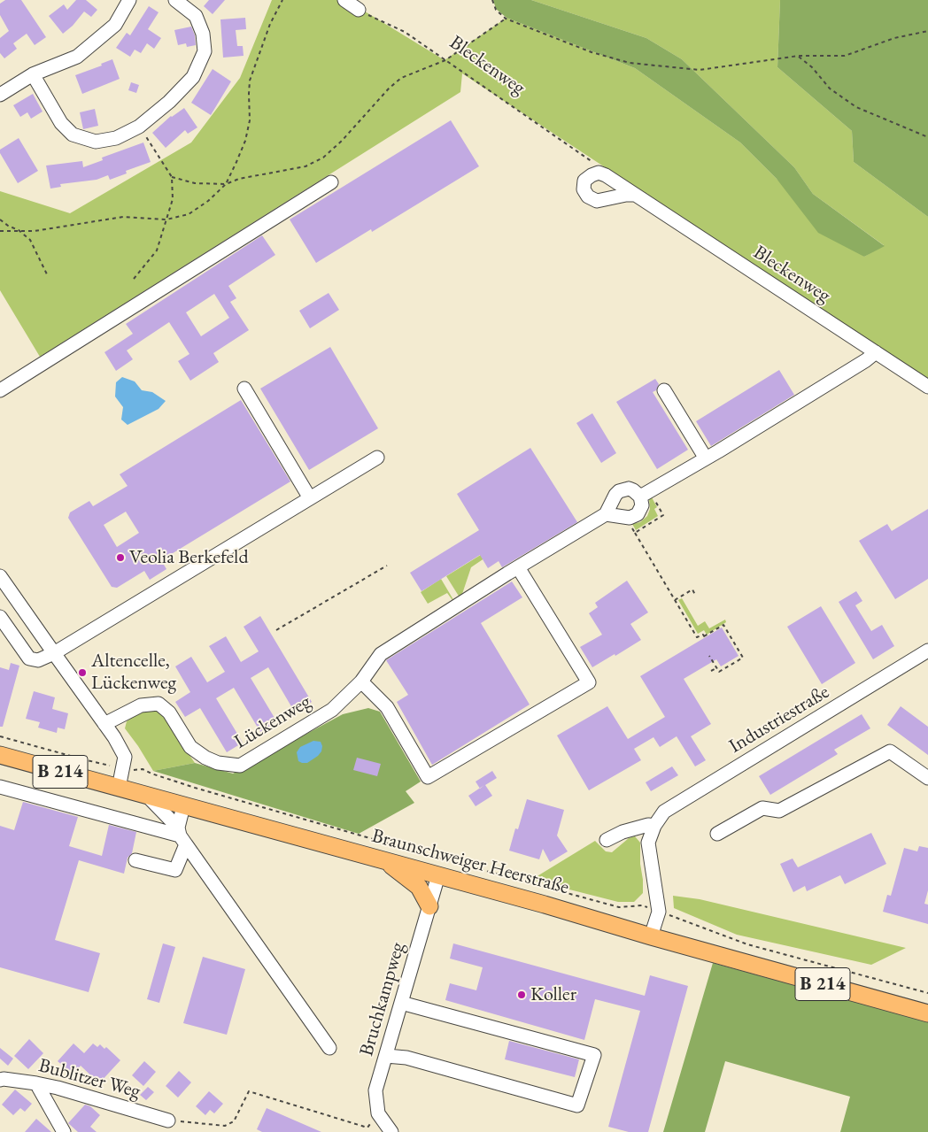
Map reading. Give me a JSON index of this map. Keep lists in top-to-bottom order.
{
  "streets": {
    "main road": ["B 214", "Braunschweiger Heerstraße"],
    "street": [
      "Bleckenweg",
      "Industriestraße",
      "Lückenweg",
      "Bruchkampweg",
      "Bublitzer Weg"
    ]
  },
  "crossings": [
    ["Industriestraße", "Braunschweiger Heerstraße"],
    ["Braunschweiger Heerstraße", "Bruchkampweg"]
  ],
  "places": ["Veolia Berkefeld", "Altencelle, Lückenweg", "Koller"]
}
